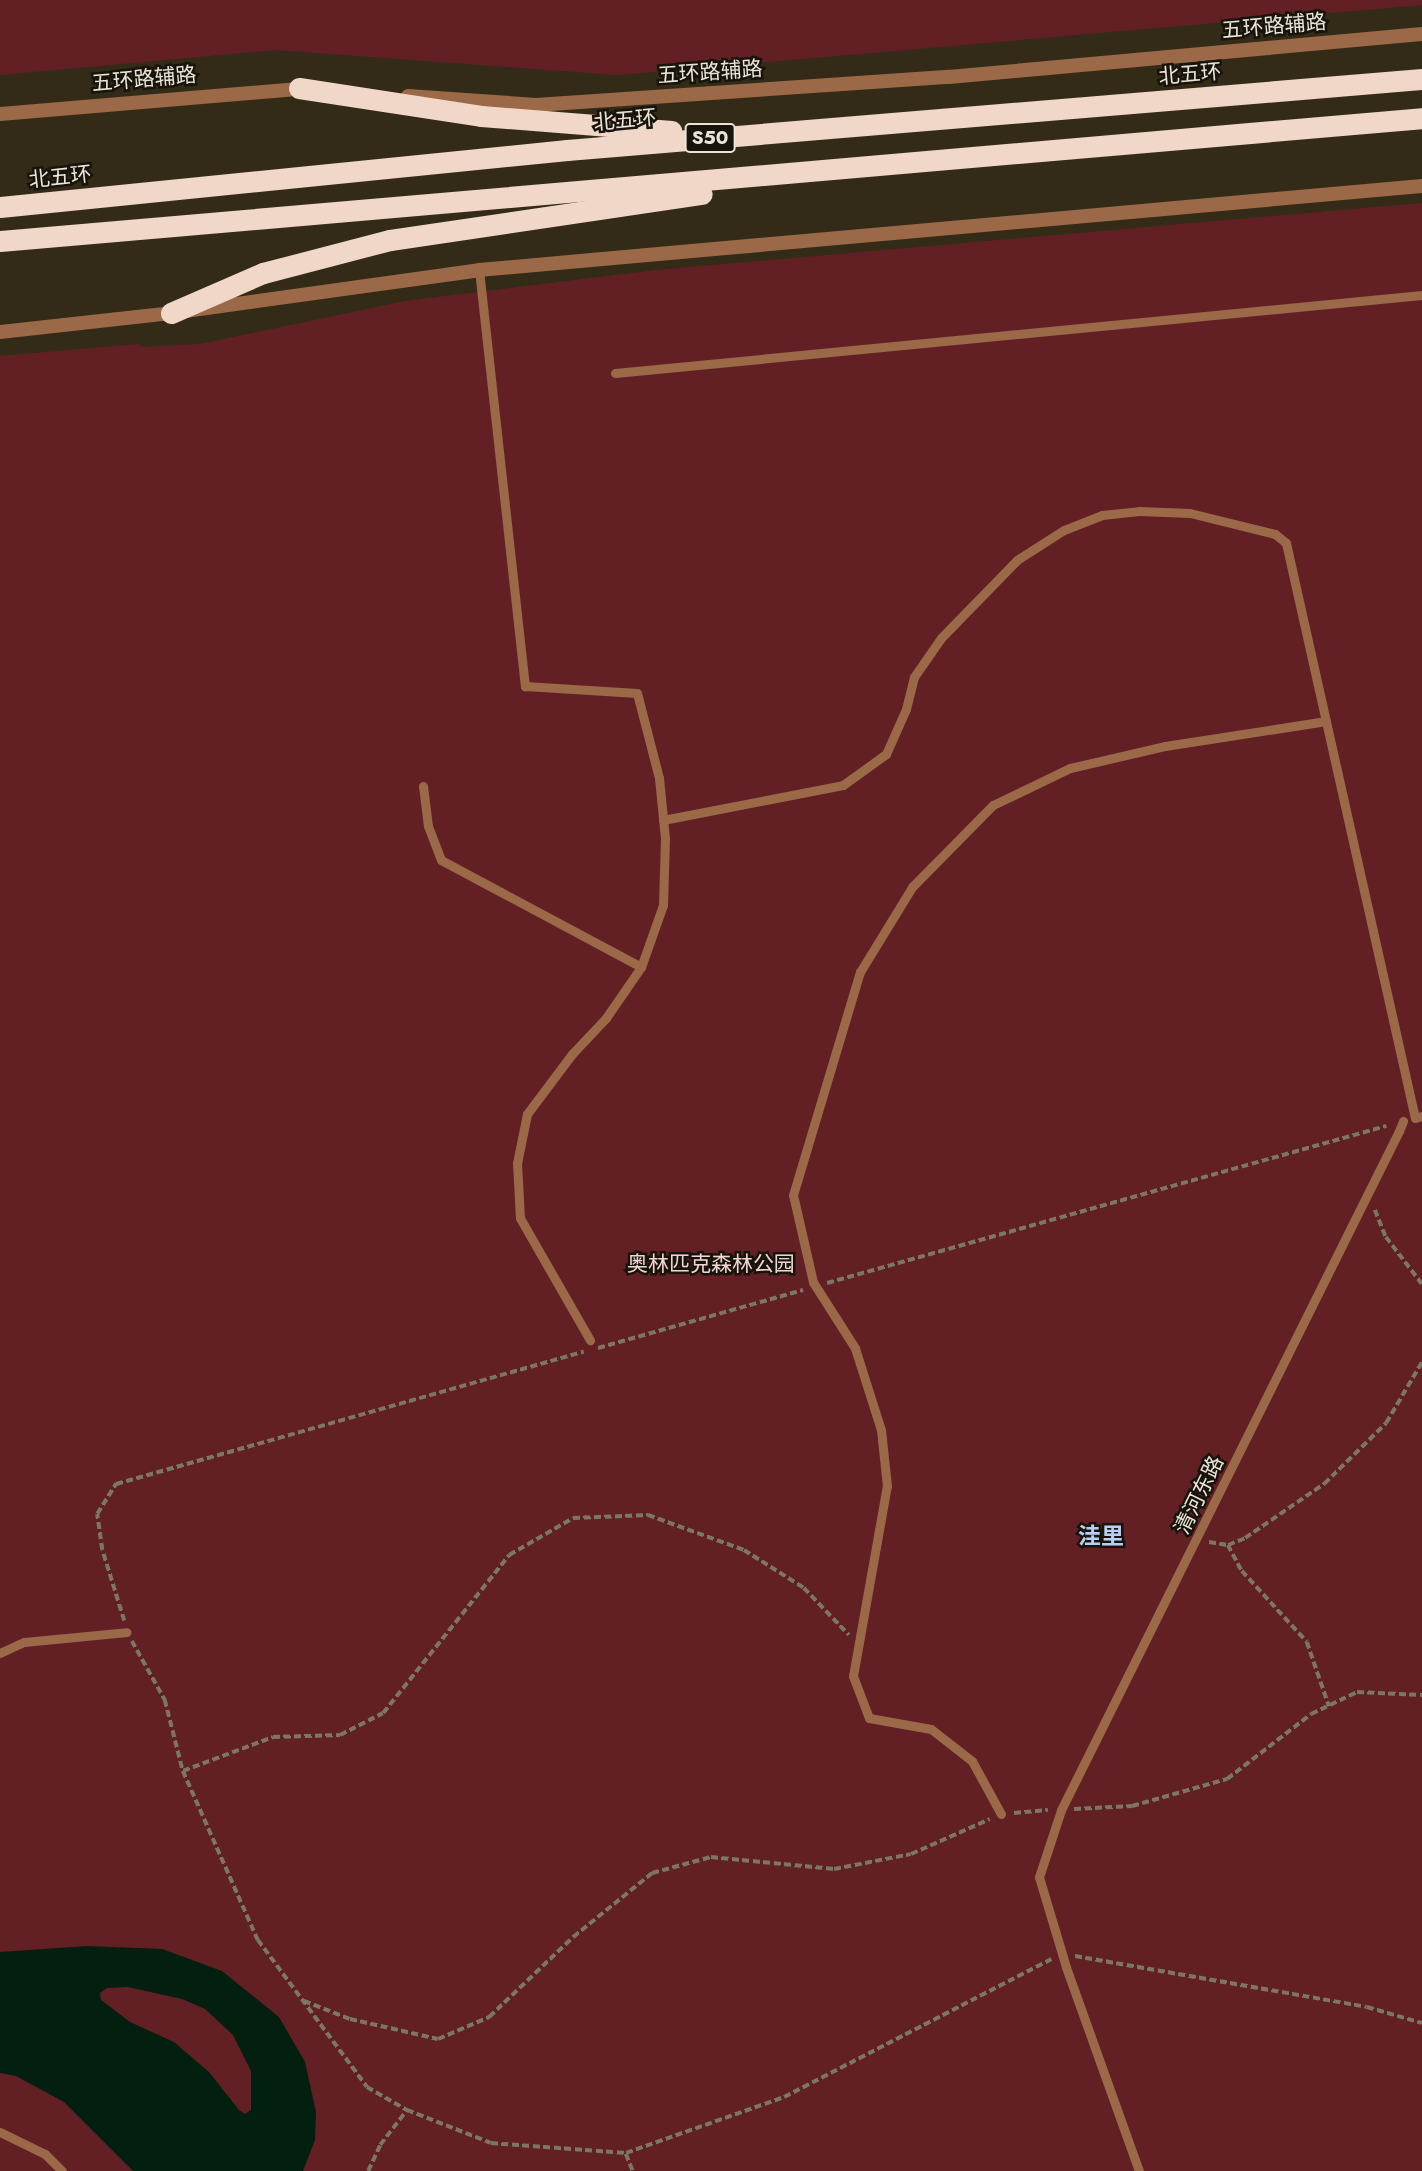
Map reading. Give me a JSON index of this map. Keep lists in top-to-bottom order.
{
  "streets": {
    "highway": ["北五环", "S50"],
    "street": ["五环路辅路"],
    "lane": ["清河东路"]
  },
  "districts": ["洼里"],
  "parks": ["奥林匹克森林公园"]
}
